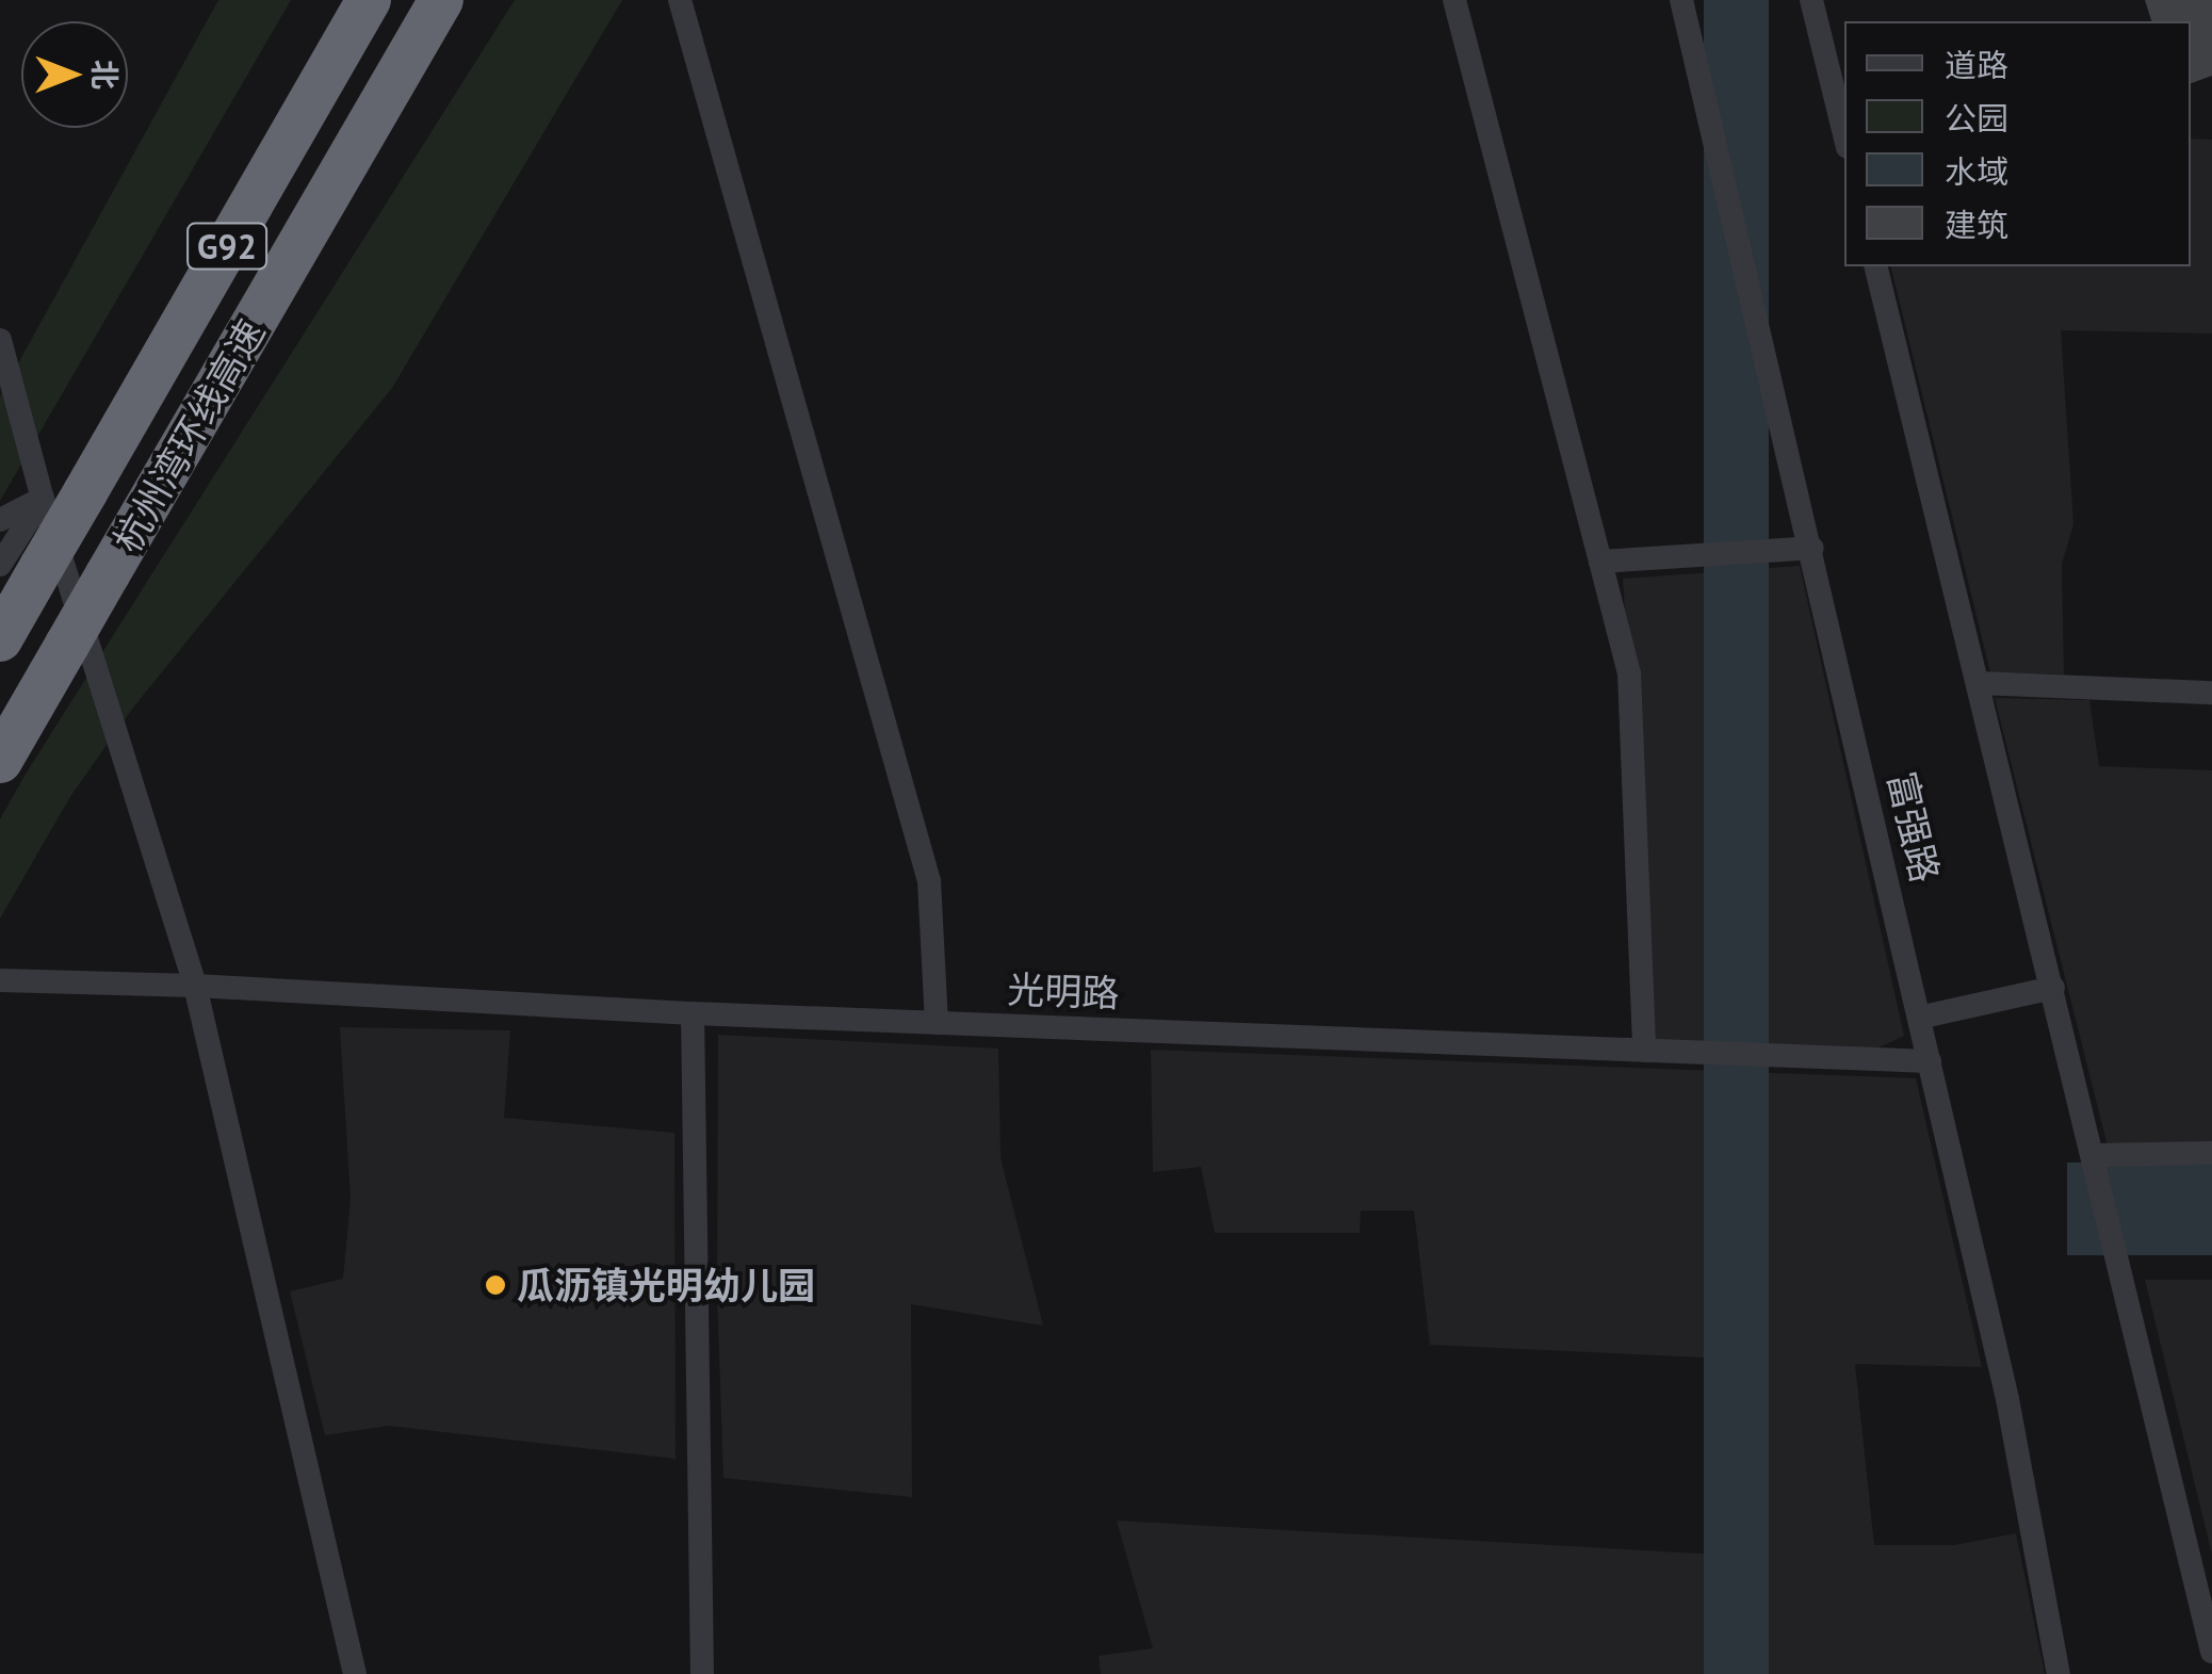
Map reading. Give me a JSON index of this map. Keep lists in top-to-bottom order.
{
  "streets": {
    "highway": ["G92", "杭州湾环线高速"],
    "street": ["富强路", "光明路"]
  },
  "crossings": [
    ["富强路", "光明路"]
  ],
  "places": ["瓜沥镇光明幼儿园"],
  "legend": [
    "道路",
    "公园",
    "水域",
    "建筑"
  ],
  "north": "right"
}
